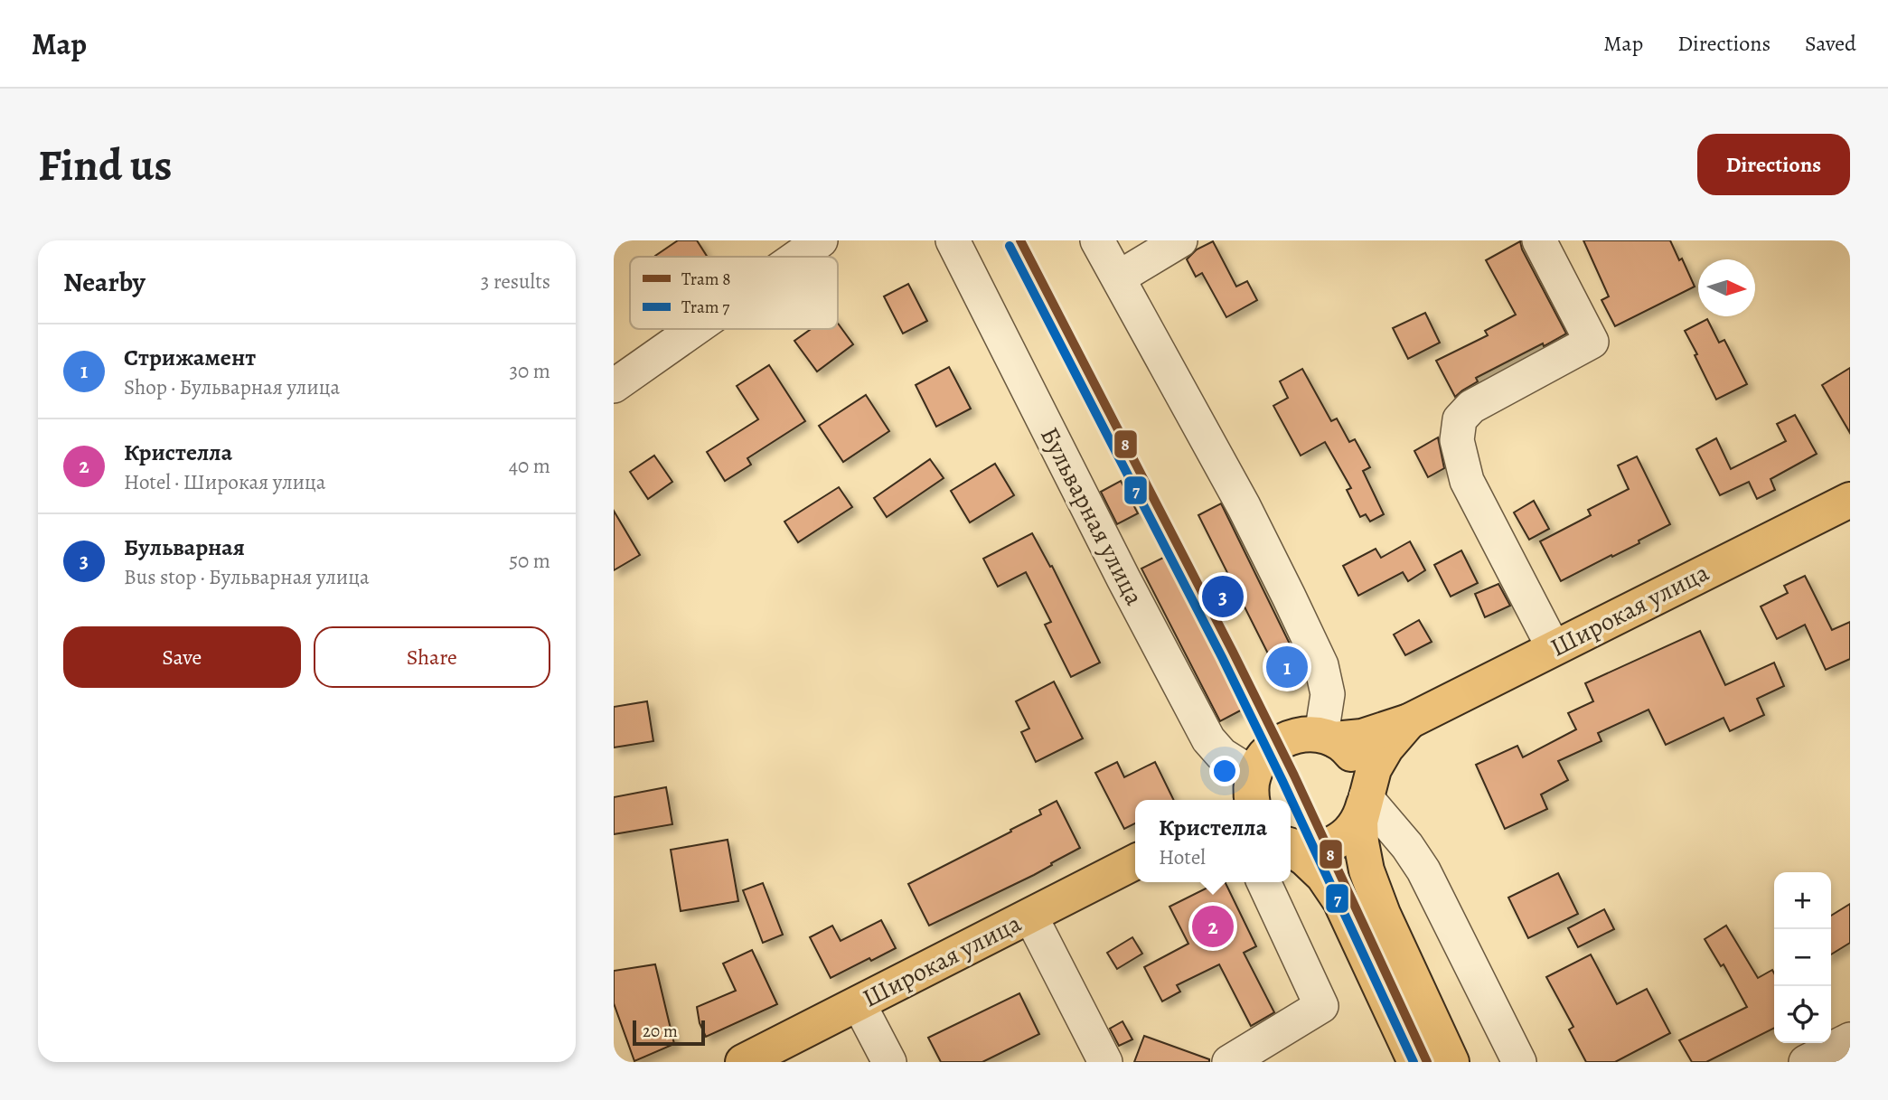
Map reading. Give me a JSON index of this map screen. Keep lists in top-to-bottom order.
{
  "streets": {
    "main road": ["Широкая улица"],
    "street": ["Бульварная улица"]
  },
  "crossings": [
    ["Бульварная улица", "Широкая улица"]
  ],
  "lines": ["tram line 8", "tram line 7"],
  "legend": ["Tram 8", "Tram 7"],
  "scale_bar": "20 m",
  "north": "right",
  "page": {
    "header": "Map",
    "nav": ["Map", "Directions", "Saved"],
    "buttons": [
      "Directions",
      ["Save", "Share"]
    ],
    "title": "Find us",
    "heading": ["Nearby", "3 results"],
    "list": [
      {
        "mark": "1",
        "name": "Стрижамент",
        "note": "Shop · Бульварная улица",
        "value": "30 m"
      },
      {
        "mark": "2",
        "name": "Кристелла",
        "note": "Hotel · Широкая улица",
        "value": "40 m"
      },
      {
        "mark": "3",
        "name": "Бульварная",
        "note": "Bus stop · Бульварная улица",
        "value": "50 m"
      }
    ],
    "pins": ["3", "1", "2"],
    "popup": ["Кристелла", "Hotel"],
    "map_buttons": ["+", "−"],
    "scale": "20 m"
  }
}
